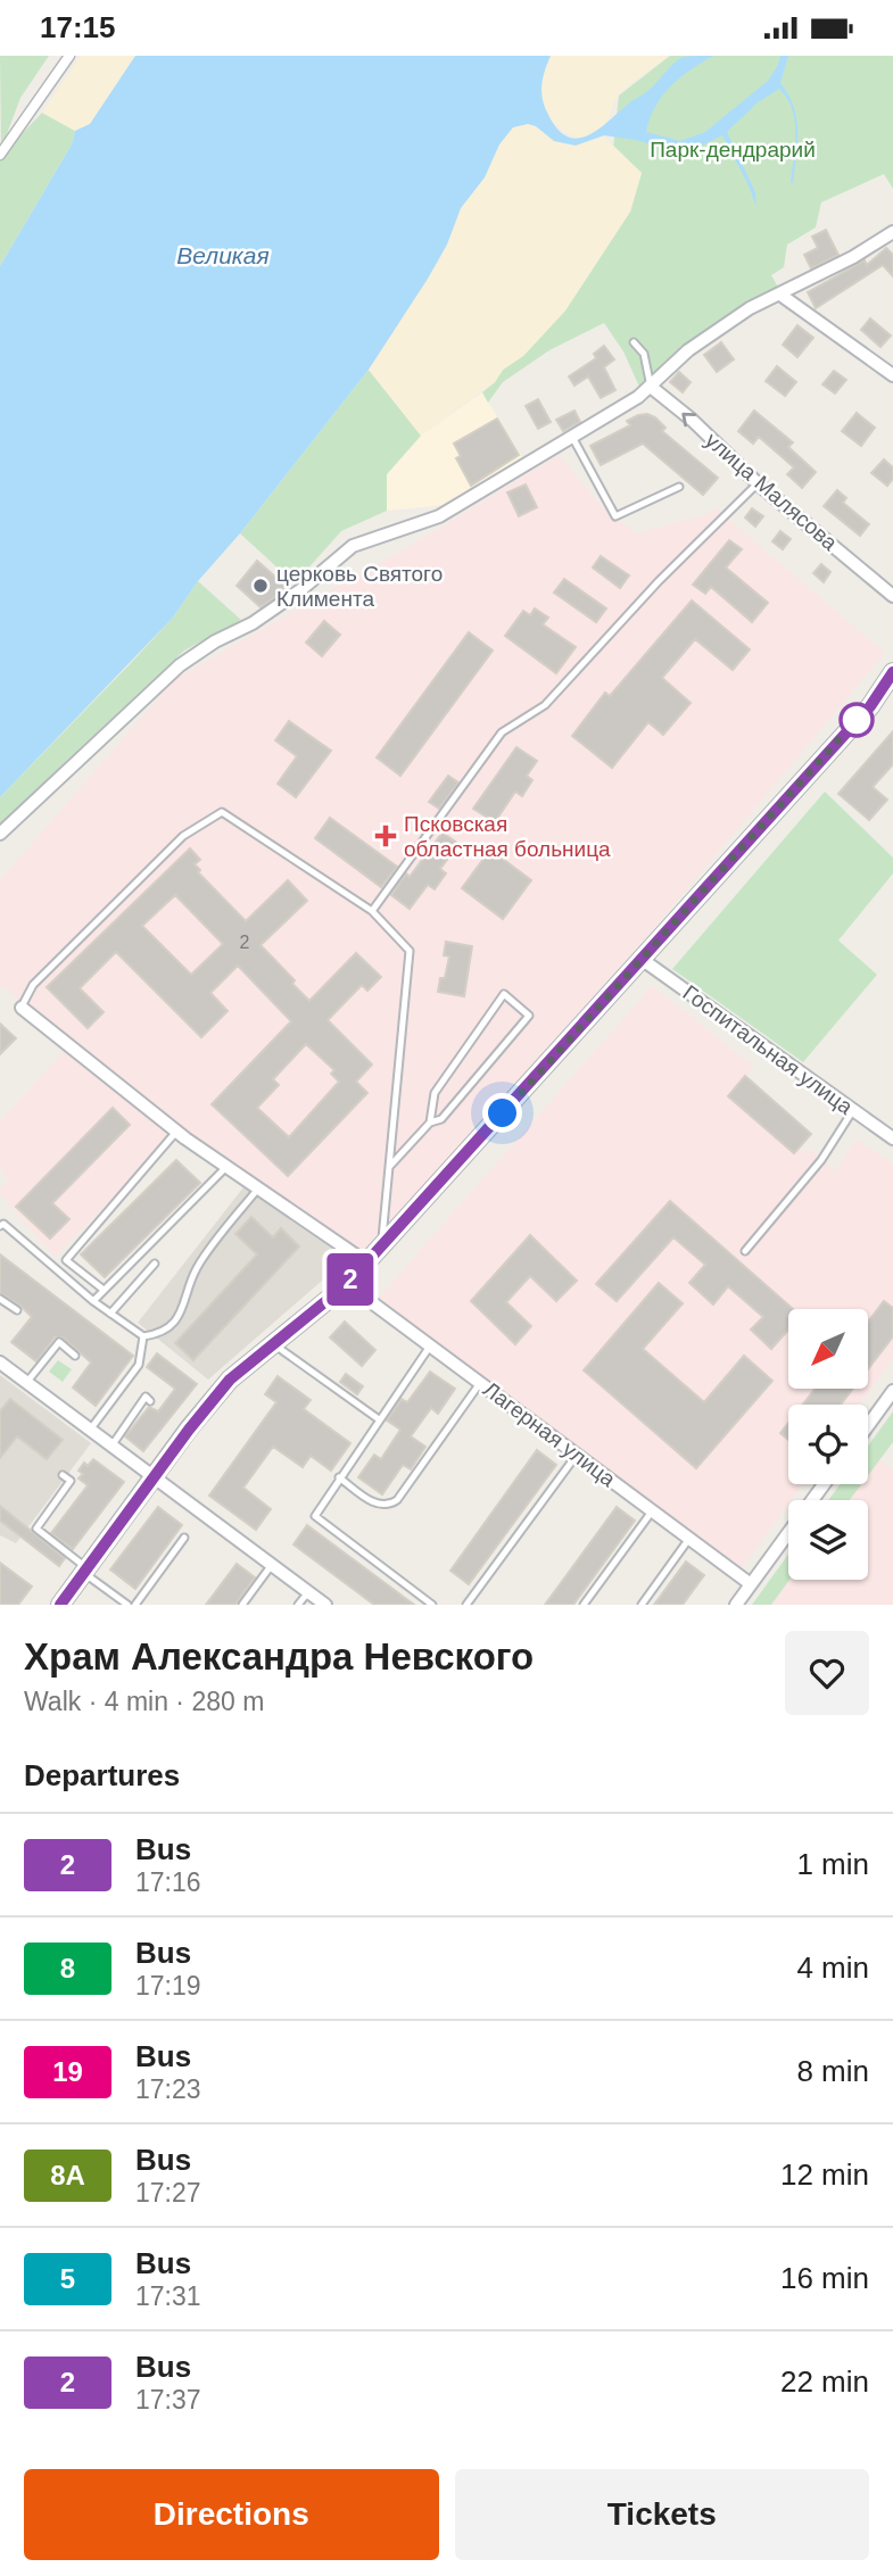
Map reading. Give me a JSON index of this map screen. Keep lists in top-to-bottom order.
{
  "streets": {
    "street": ["улица Малясова", "Госпитальная улица", "Лагерная улица"]
  },
  "one_way": ["улица Малясова"],
  "water": ["Великая"],
  "parks": ["Парк-дендрарий"],
  "places": {
    "other": ["церковь Святого Климента"],
    "health": ["Псковская областная больница"]
  },
  "lines": ["bus line 2"],
  "house_numbers": ["2"],
  "north": "bottom left",
  "page": {
    "status": "17:15",
    "on_map": "2",
    "heading": [
      ["Храм Александра Невского", "Walk · 4 min · 280 m"],
      "Departures"
    ],
    "list": [
      {
        "mark": "2",
        "name": "Bus",
        "note": "17:16",
        "value": "1 min"
      },
      {
        "mark": "8",
        "name": "Bus",
        "note": "17:19",
        "value": "4 min"
      },
      {
        "mark": "19",
        "name": "Bus",
        "note": "17:23",
        "value": "8 min"
      },
      {
        "mark": "8А",
        "name": "Bus",
        "note": "17:27",
        "value": "12 min"
      },
      {
        "mark": "5",
        "name": "Bus",
        "note": "17:31",
        "value": "16 min"
      },
      {
        "mark": "2",
        "name": "Bus",
        "note": "17:37",
        "value": "22 min"
      }
    ],
    "buttons": ["Directions", "Tickets"]
  }
}
